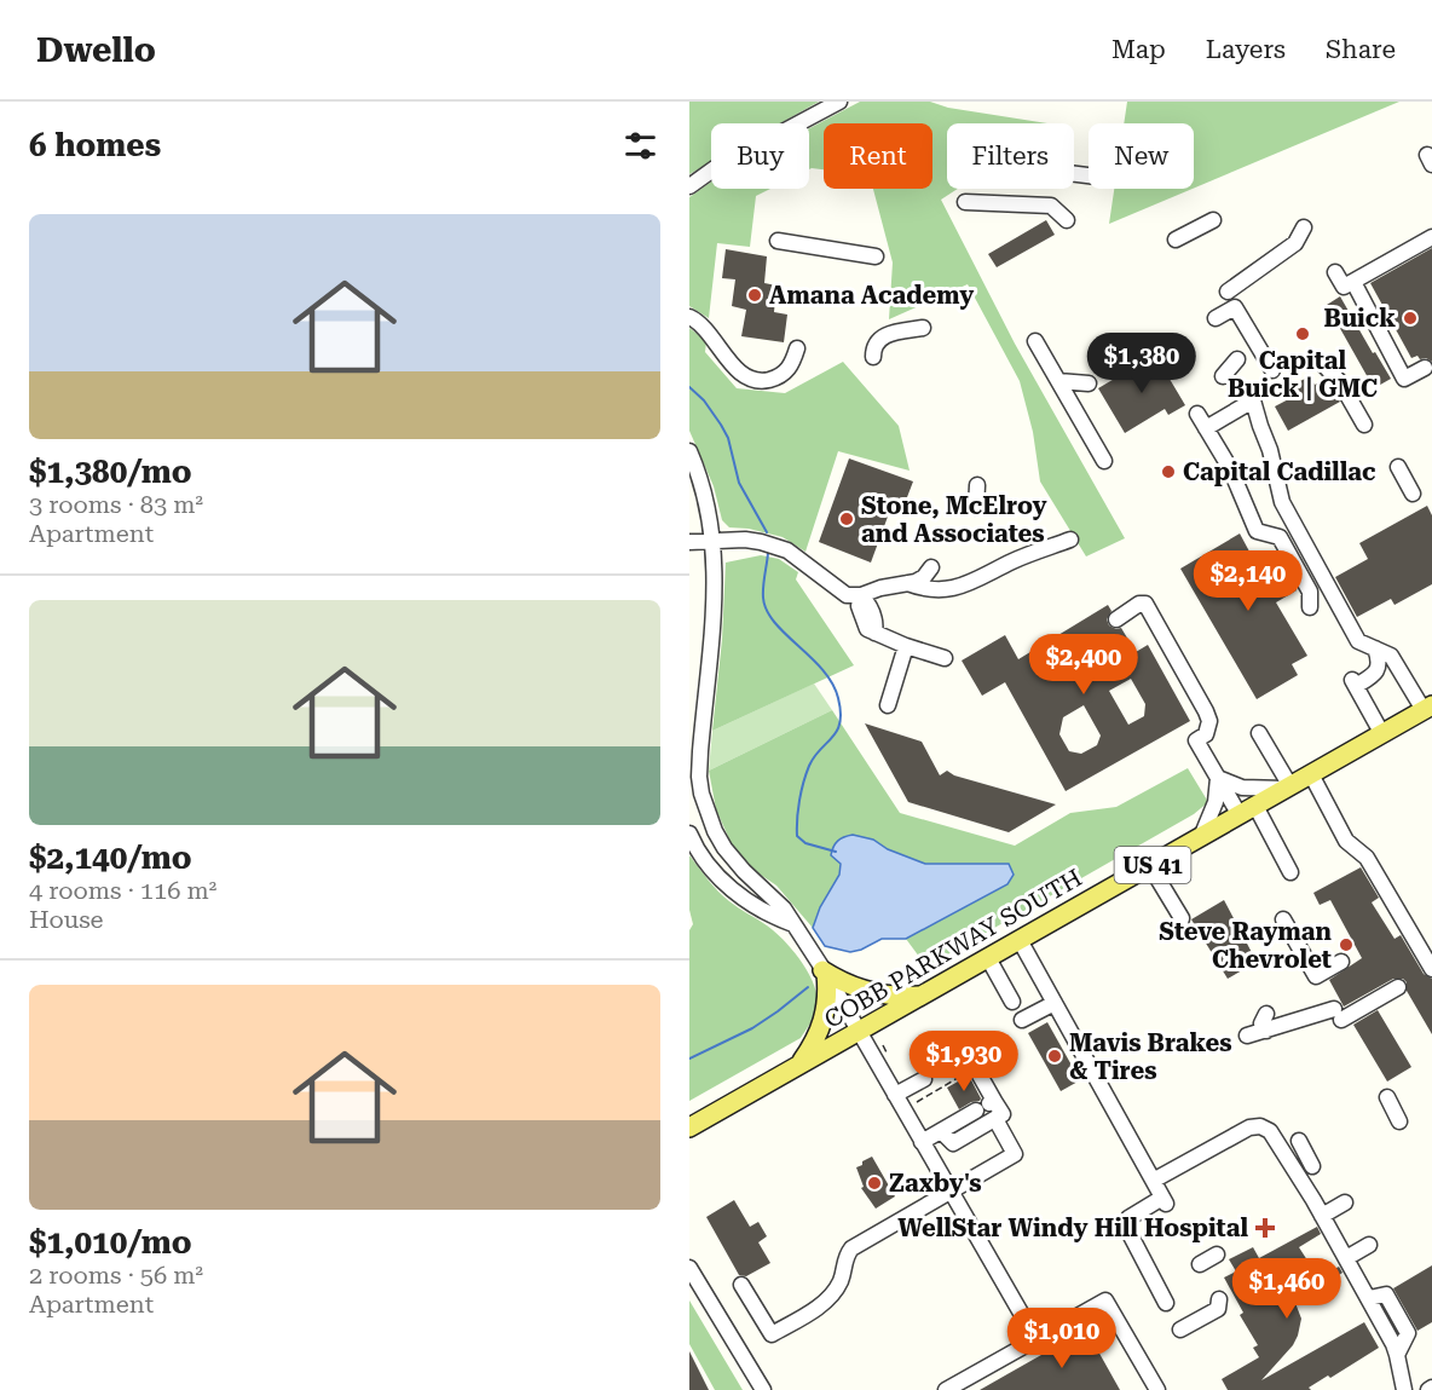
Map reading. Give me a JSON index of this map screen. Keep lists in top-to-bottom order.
{
  "streets": {
    "main road": ["US 41", "COBB PARKWAY SOUTH"]
  },
  "places": {
    "other": [
      "Amana Academy",
      "Buick",
      "Capital Buick | GMC",
      "Capital Cadillac",
      "Stone, McElroy and Associates",
      "Steve Rayman Chevrolet",
      "Mavis Brakes & Tires",
      "Zaxby's"
    ],
    "health": ["WellStar Windy Hill Hospital"]
  },
  "page": {
    "header": "Dwello",
    "nav": ["Map", "Layers", "Share"],
    "heading": "6 homes",
    "chip": [
      "Buy",
      "Rent",
      "Filters",
      "New"
    ],
    "list": [
      {
        "name": "$1,380/mo",
        "note": "3 rooms · 83 m² · Apartment"
      },
      {
        "name": "$2,140/mo",
        "note": "4 rooms · 116 m² · House"
      },
      {
        "name": "$1,010/mo",
        "note": "2 rooms · 56 m² · Apartment"
      }
    ],
    "price": [
      "$1,380",
      "$2,140",
      "$2,400",
      "$1,930",
      "$1,460",
      "$1,010"
    ]
  }
}
